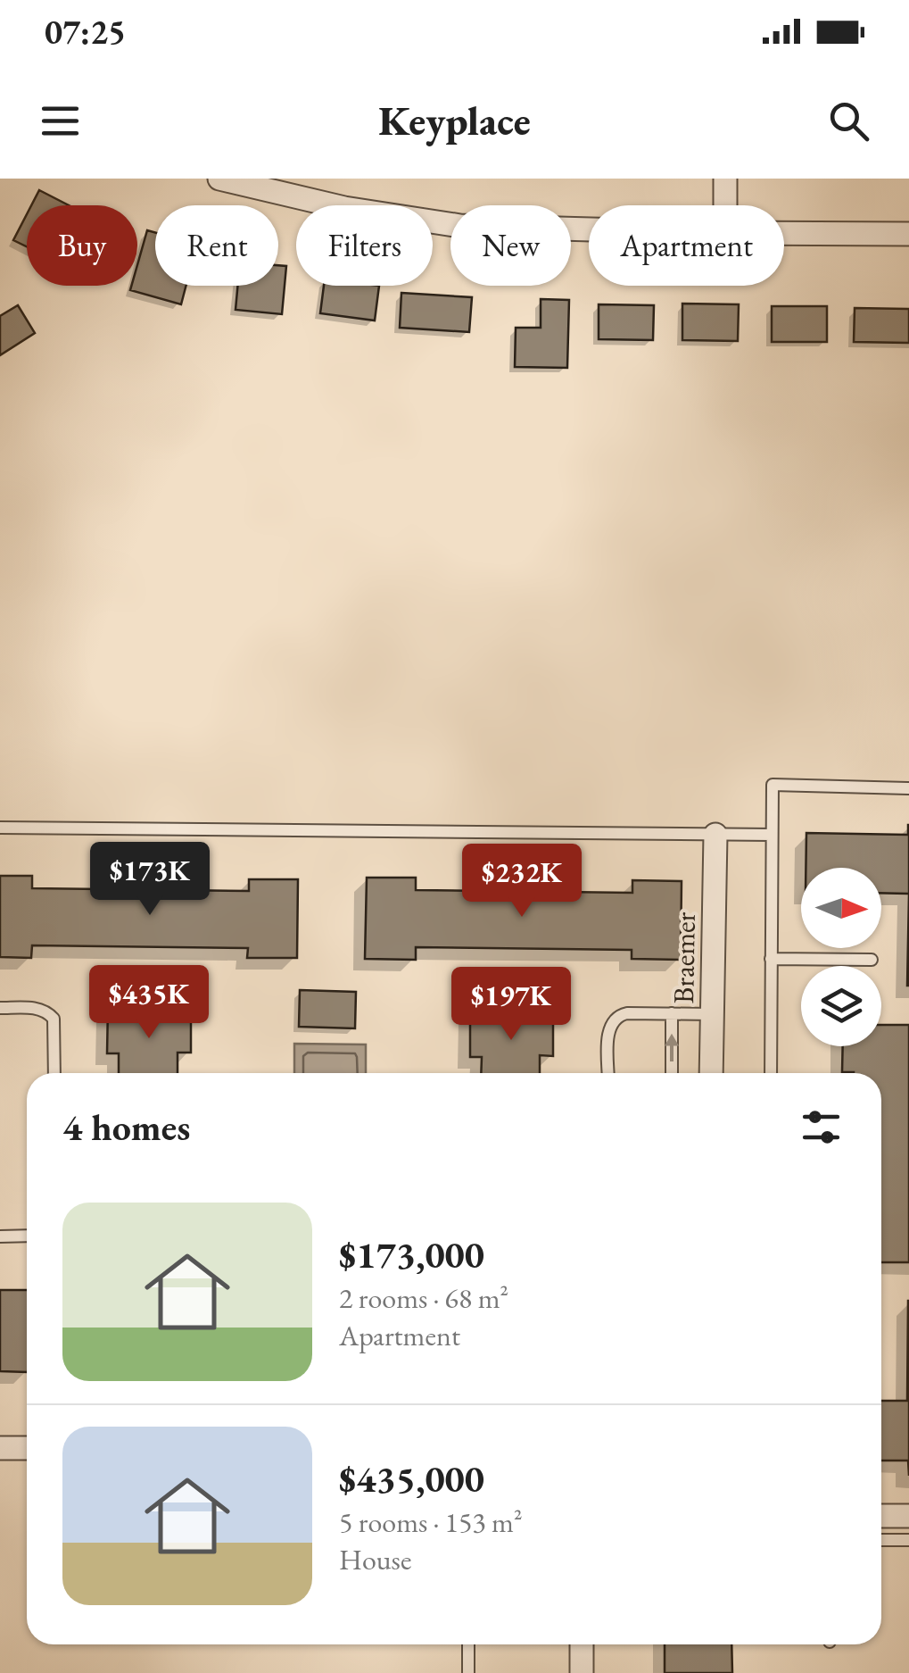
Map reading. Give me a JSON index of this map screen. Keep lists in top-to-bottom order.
{
  "streets": {
    "street": ["Braemer"]
  },
  "north": "right",
  "page": {
    "status": "07:25",
    "header": "Keyplace",
    "chip": [
      "Buy",
      "Rent",
      "Filters",
      "New",
      "Apartment"
    ],
    "price": [
      "$173K",
      "$232K",
      "$435K",
      "$197K"
    ],
    "heading": "4 homes",
    "list": [
      {
        "name": "$173,000",
        "note": "2 rooms · 68 m² · Apartment"
      },
      {
        "name": "$435,000",
        "note": "5 rooms · 153 m² · House"
      }
    ]
  }
}
